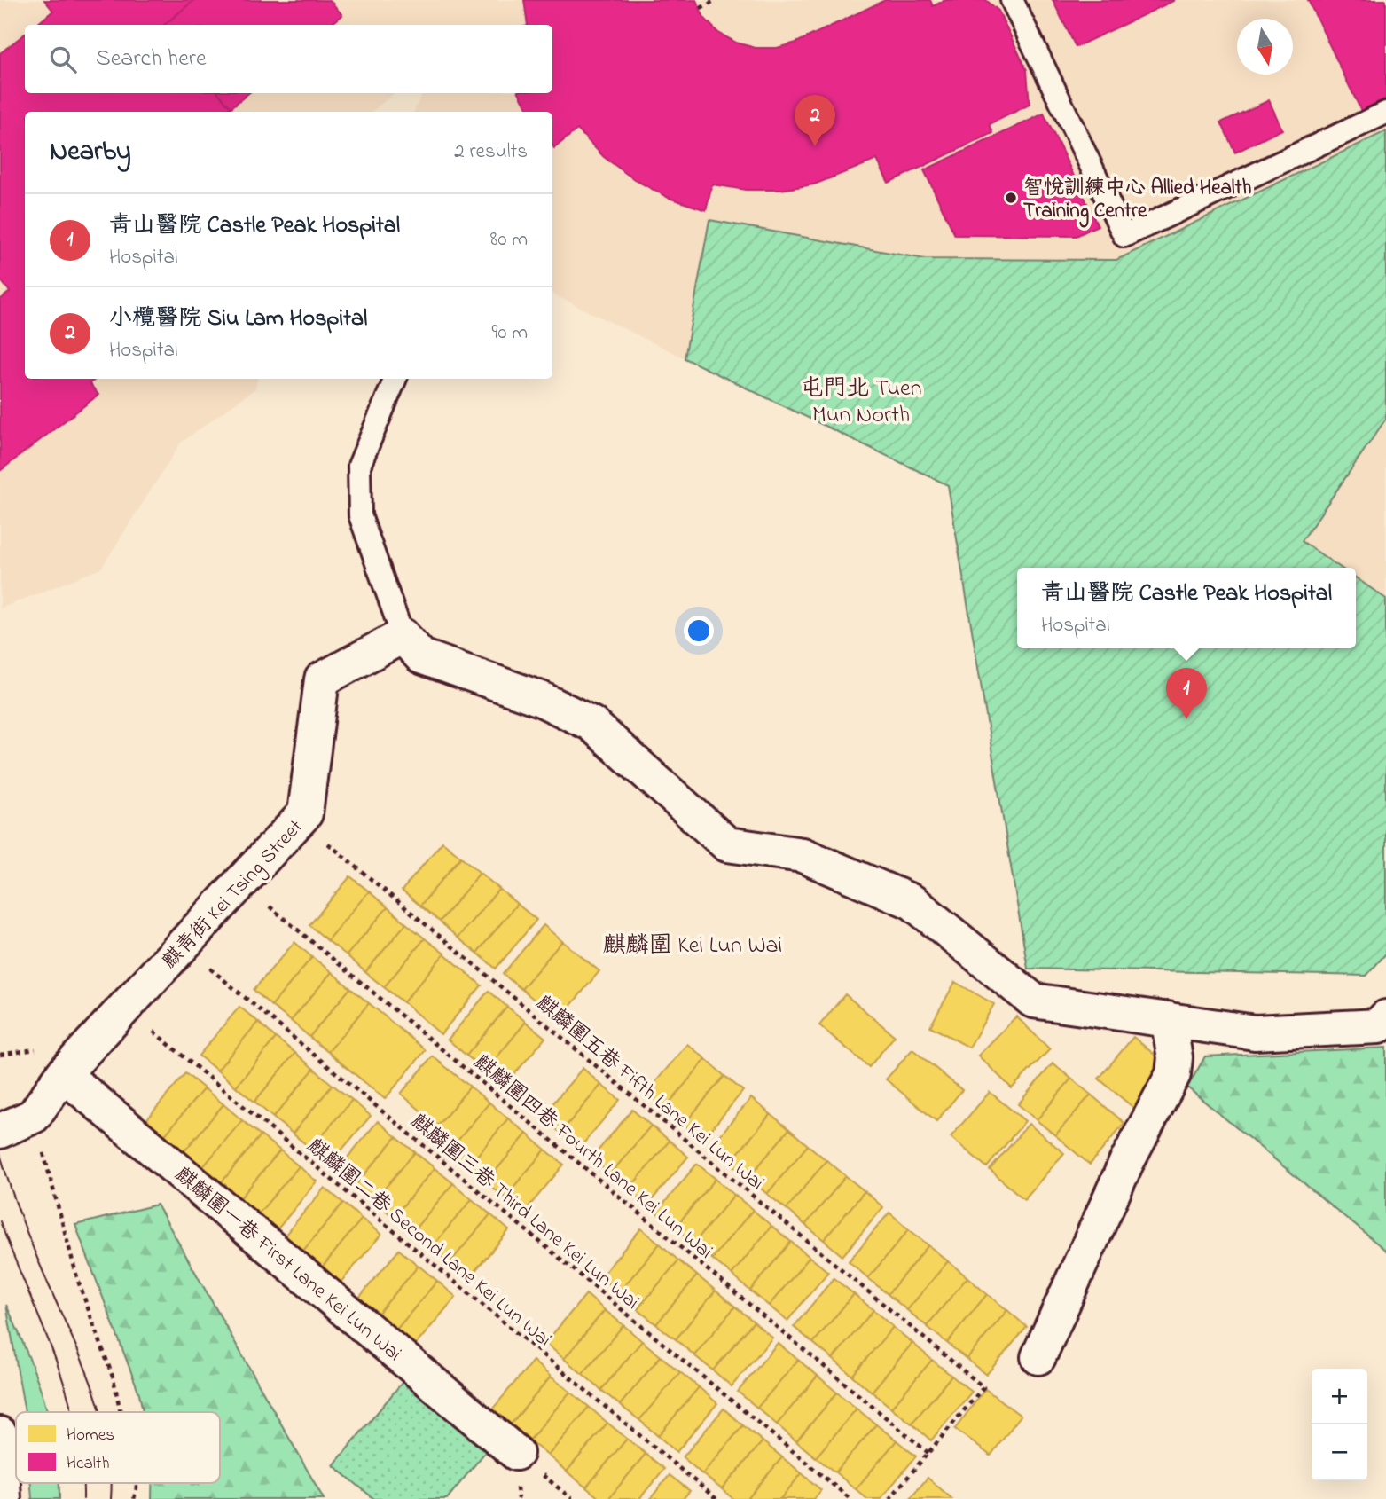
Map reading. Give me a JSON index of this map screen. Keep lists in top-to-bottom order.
{
  "streets": {
    "street": ["麒青街 Kei Tsing Street", "麒麟圍一巷 First Lane Kei Lun Wai"],
    "path": [
      "麒麟圍五巷 Fifth Lane Kei Lun Wai",
      "麒麟圍四巷 Fourth Lane Kei Lun Wai",
      "麒麟圍三巷 Third Lane Kei Lun Wai",
      "麒麟圍二巷 Second Lane Kei Lun Wai"
    ]
  },
  "crossings": [
    ["麒青街 Kei Tsing Street", "麒麟圍五巷 Fifth Lane Kei Lun Wai"],
    ["麒青街 Kei Tsing Street", "麒麟圍四巷 Fourth Lane Kei Lun Wai"],
    ["麒青街 Kei Tsing Street", "麒麟圍三巷 Third Lane Kei Lun Wai"],
    ["麒青街 Kei Tsing Street", "麒麟圍二巷 Second Lane Kei Lun Wai"],
    ["麒青街 Kei Tsing Street", "麒麟圍一巷 First Lane Kei Lun Wai"],
    ["麒麟圍五巷 Fifth Lane Kei Lun Wai", "麒麟圍四巷 Fourth Lane Kei Lun Wai"]
  ],
  "districts": ["屯門北 Tuen Mun North", "麒麟圍 Kei Lun Wai"],
  "places": ["智悅訓練中心 Allied Health Training Centre"],
  "legend": ["Homes", "Health"],
  "north": "bottom",
  "page": {
    "search": "Search here",
    "pins": ["2", "1"],
    "heading": ["Nearby", "2 results"],
    "list": [
      {
        "mark": "1",
        "name": "青山醫院 Castle Peak Hospital",
        "note": "Hospital",
        "value": "80 m"
      },
      {
        "mark": "2",
        "name": "小欖醫院 Siu Lam Hospital",
        "note": "Hospital",
        "value": "90 m"
      }
    ],
    "popup": ["青山醫院 Castle Peak Hospital", "Hospital"],
    "map_buttons": ["+", "−"]
  }
}
